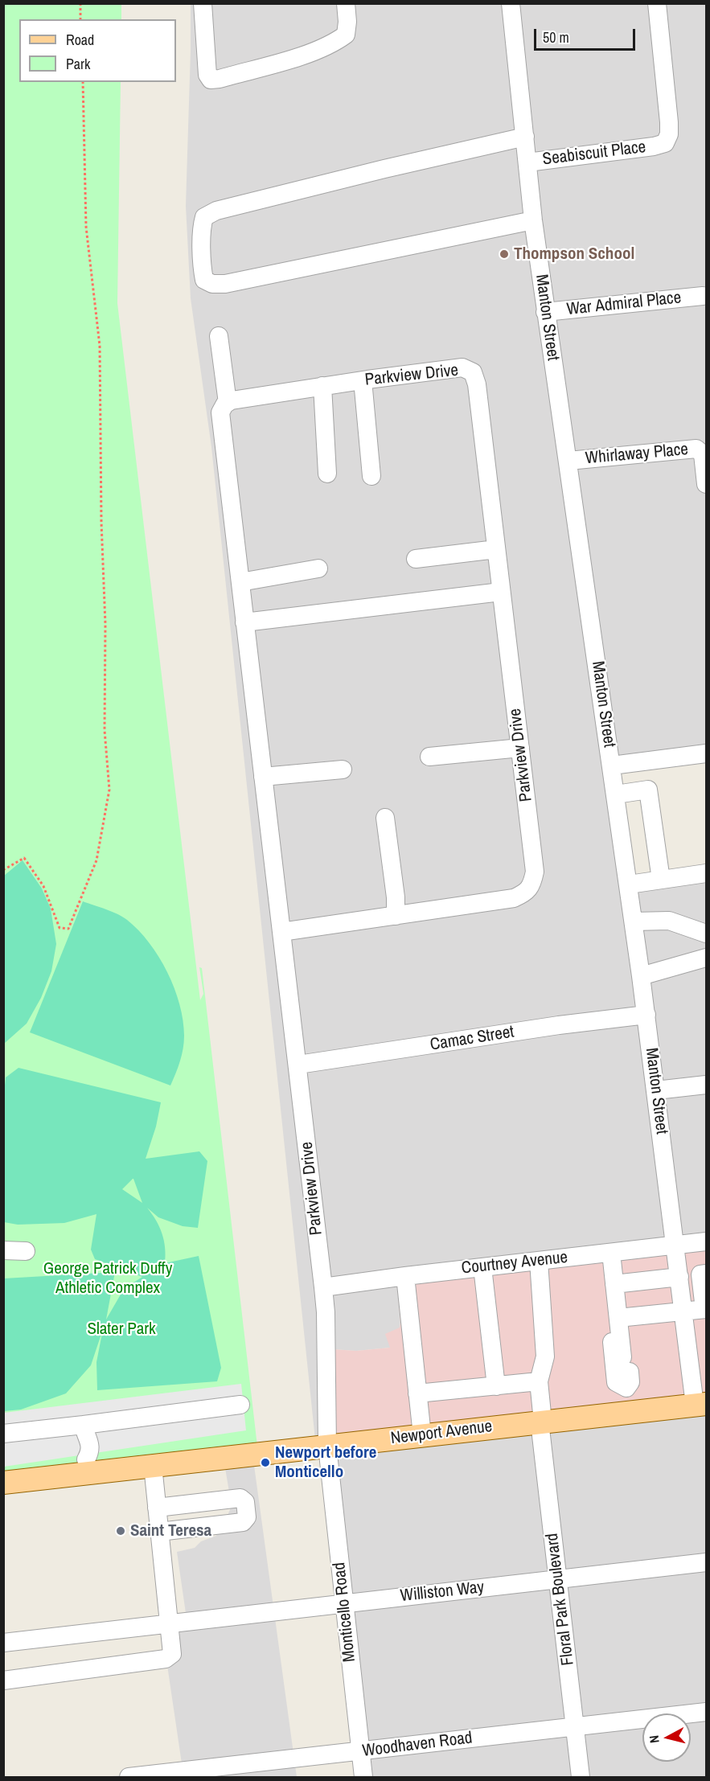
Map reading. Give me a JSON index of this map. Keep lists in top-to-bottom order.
{
  "streets": {
    "main road": ["Newport Avenue"],
    "street": [
      "Seabiscuit Place",
      "War Admiral Place",
      "Manton Street",
      "Parkview Drive",
      "Whirlaway Place",
      "Camac Street",
      "Courtney Avenue",
      "Williston Way",
      "Floral Park Boulevard",
      "Monticello Road",
      "Woodhaven Road"
    ]
  },
  "crossings": [
    ["Seabiscuit Place", "Manton Street"],
    ["War Admiral Place", "Manton Street"],
    ["Manton Street", "Whirlaway Place"],
    ["Manton Street", "Camac Street"],
    ["Manton Street", "Courtney Avenue"],
    ["Manton Street", "Newport Avenue"],
    ["Parkview Drive", "Camac Street"],
    ["Parkview Drive", "Courtney Avenue"],
    ["Parkview Drive", "Newport Avenue"],
    ["Parkview Drive", "Monticello Road"],
    ["Newport Avenue", "Floral Park Boulevard"],
    ["Newport Avenue", "Monticello Road"],
    ["Williston Way", "Floral Park Boulevard"],
    ["Williston Way", "Monticello Road"],
    ["Floral Park Boulevard", "Woodhaven Road"],
    ["Monticello Road", "Woodhaven Road"]
  ],
  "parks": ["George Patrick Duffy Athletic Complex", "Slater Park"],
  "places": ["Thompson School", "Newport before Monticello", "Saint Teresa"],
  "legend": ["Road", "Park"],
  "scale_bar": "50 m",
  "north": "left"
}
